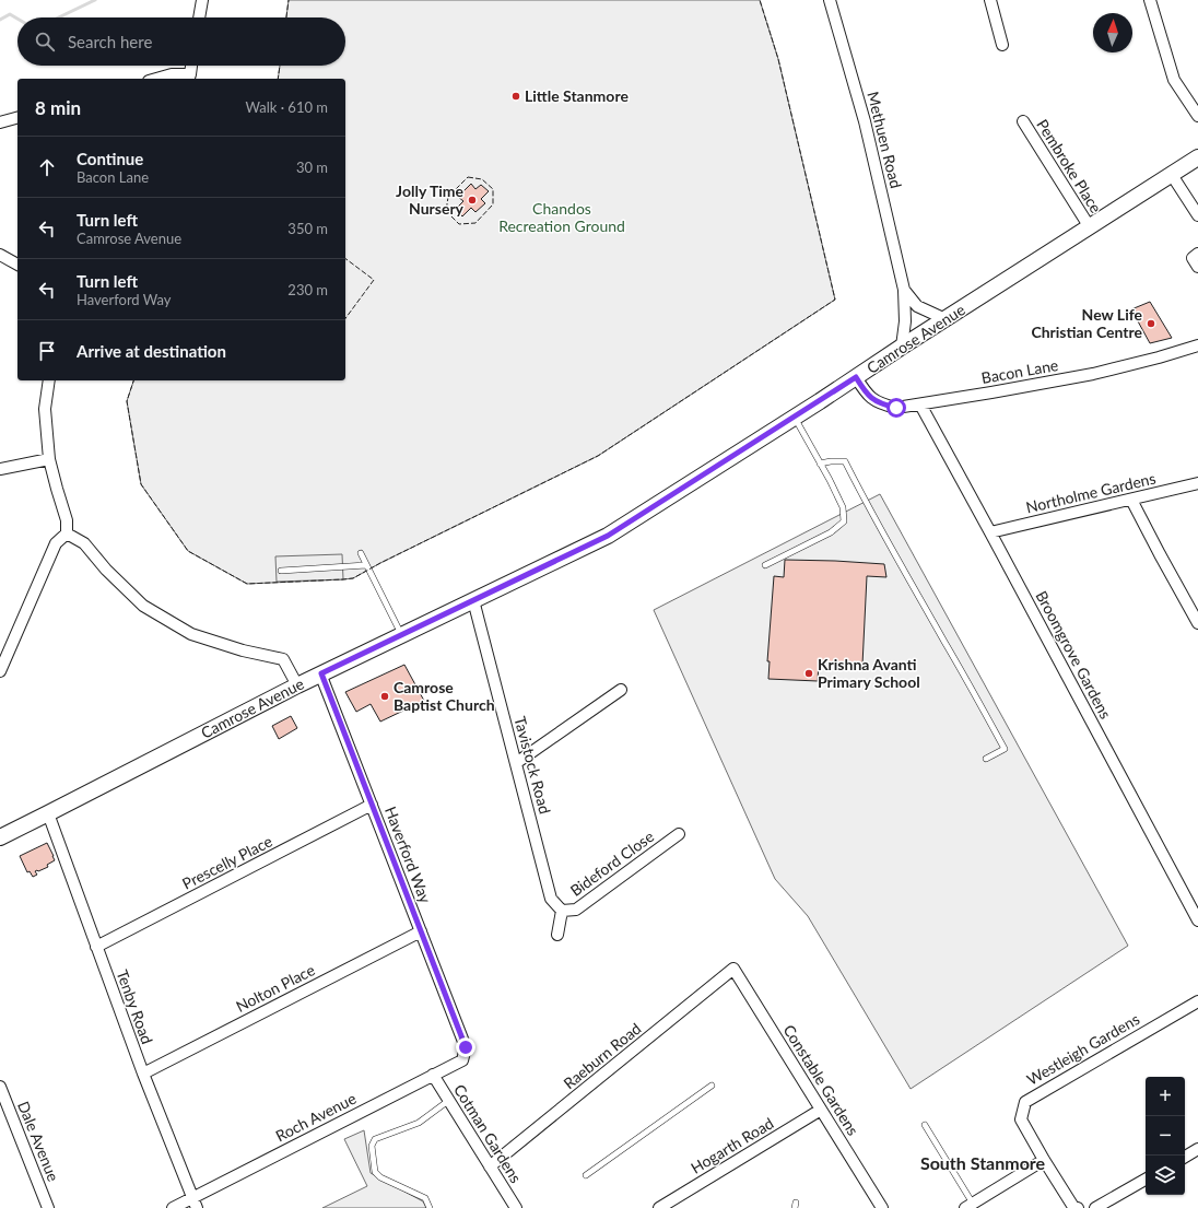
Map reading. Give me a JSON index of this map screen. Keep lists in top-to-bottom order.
{
  "streets": {
    "street": [
      "Methuen Road",
      "Pembroke Place",
      "Camrose Avenue",
      "Bacon Lane",
      "Northolme Gardens",
      "Broomgrove Gardens",
      "Tavistock Road",
      "Haverford Way",
      "Prescelly Place",
      "Bideford Close",
      "Nolton Place",
      "Tenby Road",
      "Westleigh Gardens",
      "Raeburn Road",
      "Constable Gardens",
      "Roch Avenue",
      "Cotman Gardens",
      "Dale Avenue",
      "Hogarth Road"
    ]
  },
  "crossings": [
    ["Methuen Road", "Camrose Avenue"],
    ["Pembroke Place", "Camrose Avenue"],
    ["Camrose Avenue", "Bacon Lane"],
    ["Camrose Avenue", "Tavistock Road"],
    ["Camrose Avenue", "Haverford Way"],
    ["Camrose Avenue", "Tenby Road"],
    ["Bacon Lane", "Broomgrove Gardens"],
    ["Northolme Gardens", "Broomgrove Gardens"],
    ["Tavistock Road", "Bideford Close"],
    ["Haverford Way", "Prescelly Place"],
    ["Haverford Way", "Nolton Place"],
    ["Haverford Way", "Roch Avenue"],
    ["Prescelly Place", "Tenby Road"],
    ["Nolton Place", "Tenby Road"],
    ["Tenby Road", "Roch Avenue"],
    ["Raeburn Road", "Constable Gardens"],
    ["Raeburn Road", "Cotman Gardens"],
    ["Constable Gardens", "Hogarth Road"],
    ["Roch Avenue", "Cotman Gardens"]
  ],
  "districts": ["South Stanmore"],
  "parks": ["Chandos Recreation Ground"],
  "places": [
    "Little Stanmore",
    "Jolly Time Nursery",
    "New Life Christian Centre",
    "Krishna Avanti Primary School",
    "Camrose Baptist Church"
  ],
  "north": "top",
  "page": {
    "search": "Search here",
    "heading": ["8 min", "Walk · 610 m"],
    "list": [
      ["Continue", "Bacon Lane", "30 m"],
      ["Turn left", "Camrose Avenue", "350 m"],
      ["Turn left", "Haverford Way", "230 m"],
      "Arrive at destination"
    ],
    "map_buttons": ["+", "−"]
  }
}
